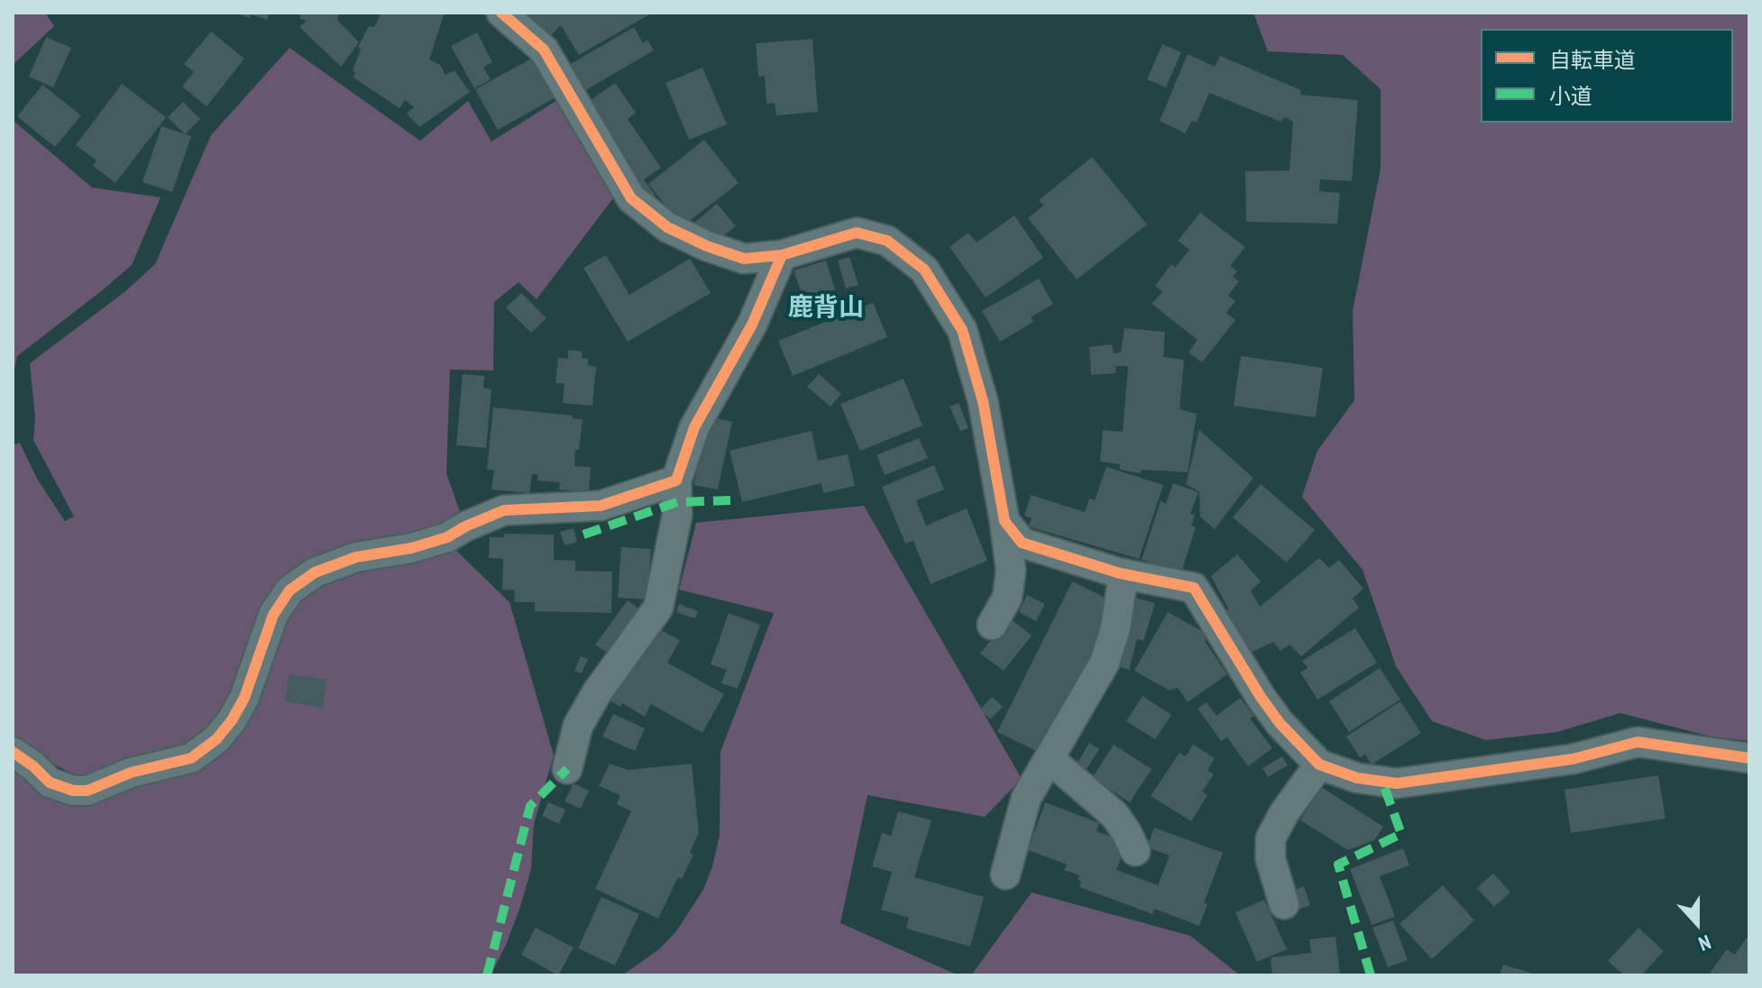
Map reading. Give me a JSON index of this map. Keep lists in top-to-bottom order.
{
  "districts": ["鹿背山"],
  "legend": ["自転車道", "小道"],
  "north": "bottom"
}
